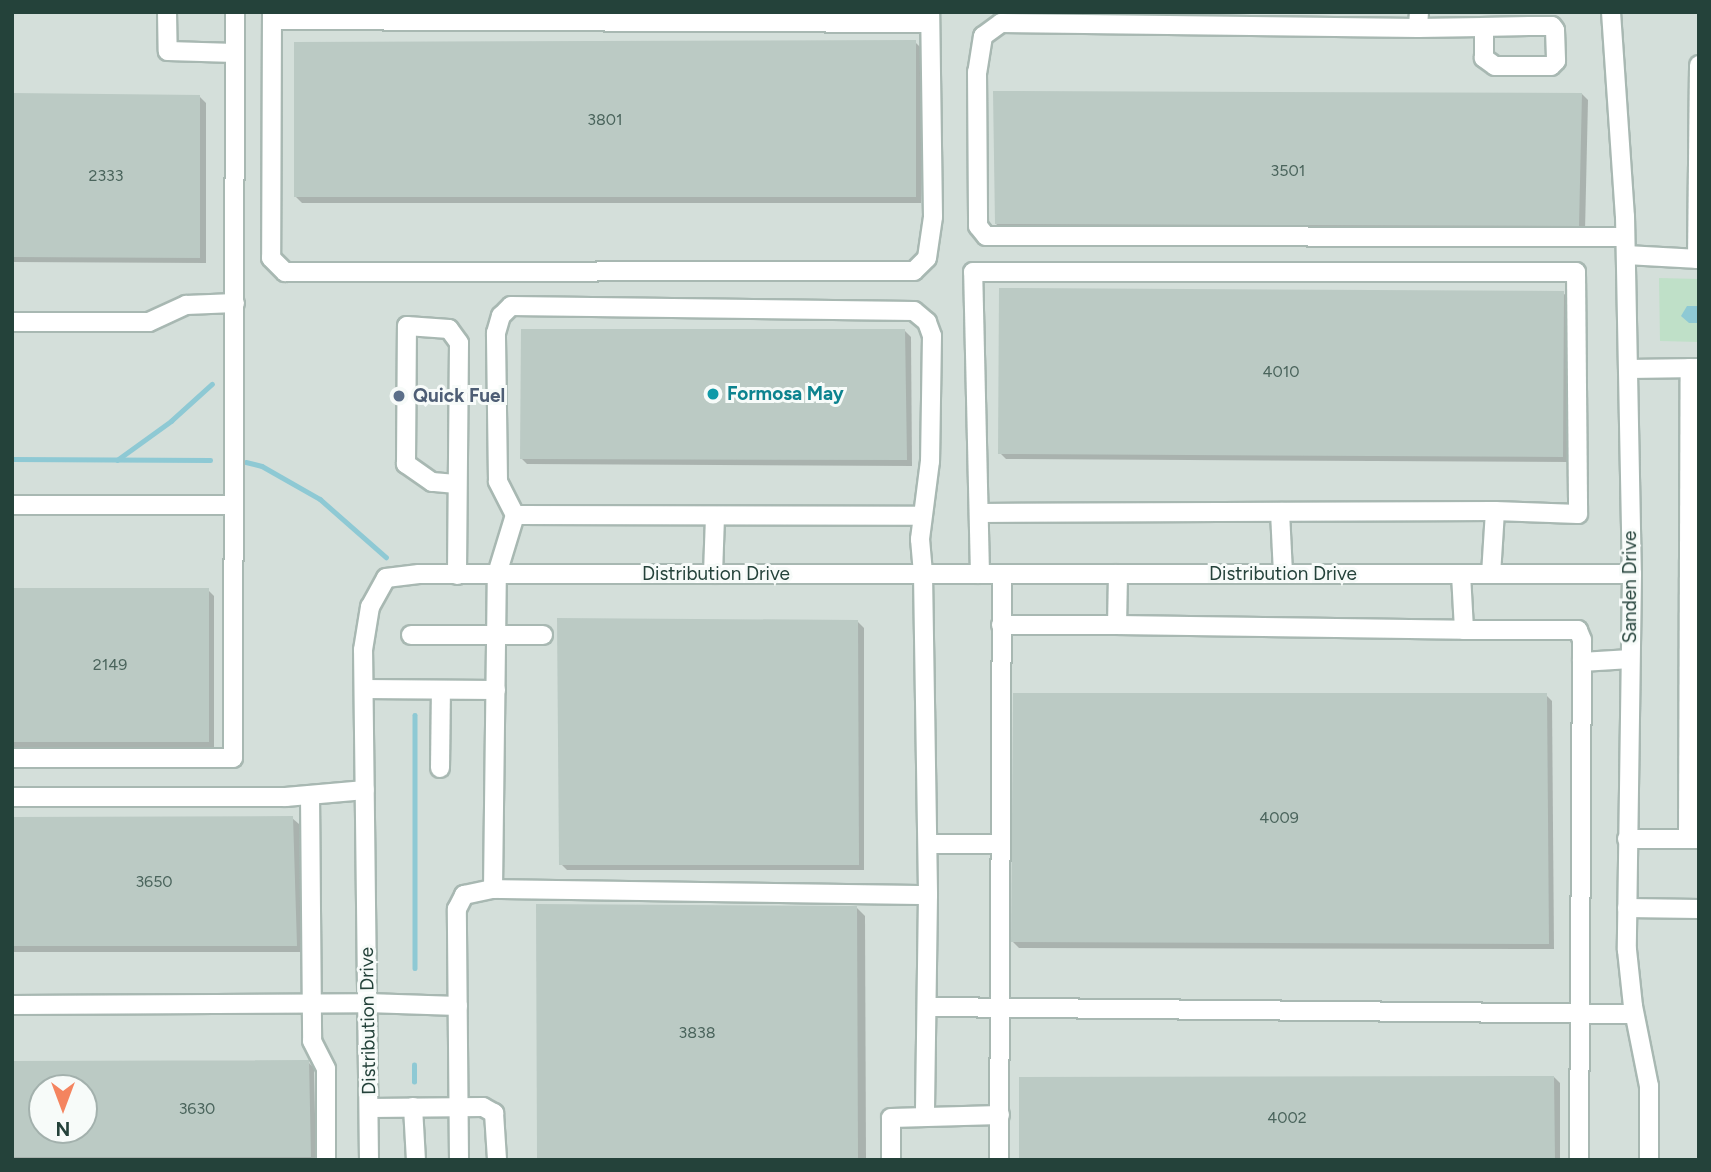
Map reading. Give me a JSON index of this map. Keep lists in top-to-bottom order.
{
  "streets": {
    "street": ["Distribution Drive", "Sanden Drive"]
  },
  "crossings": [
    ["Distribution Drive", "Sanden Drive"]
  ],
  "places": ["Formosa May", "Quick Fuel"],
  "house_numbers": [
    "3801",
    "3501",
    "2333",
    "4010",
    "2149",
    "4009",
    "3650",
    "3838",
    "3630",
    "4002"
  ],
  "north": "bottom"
}
